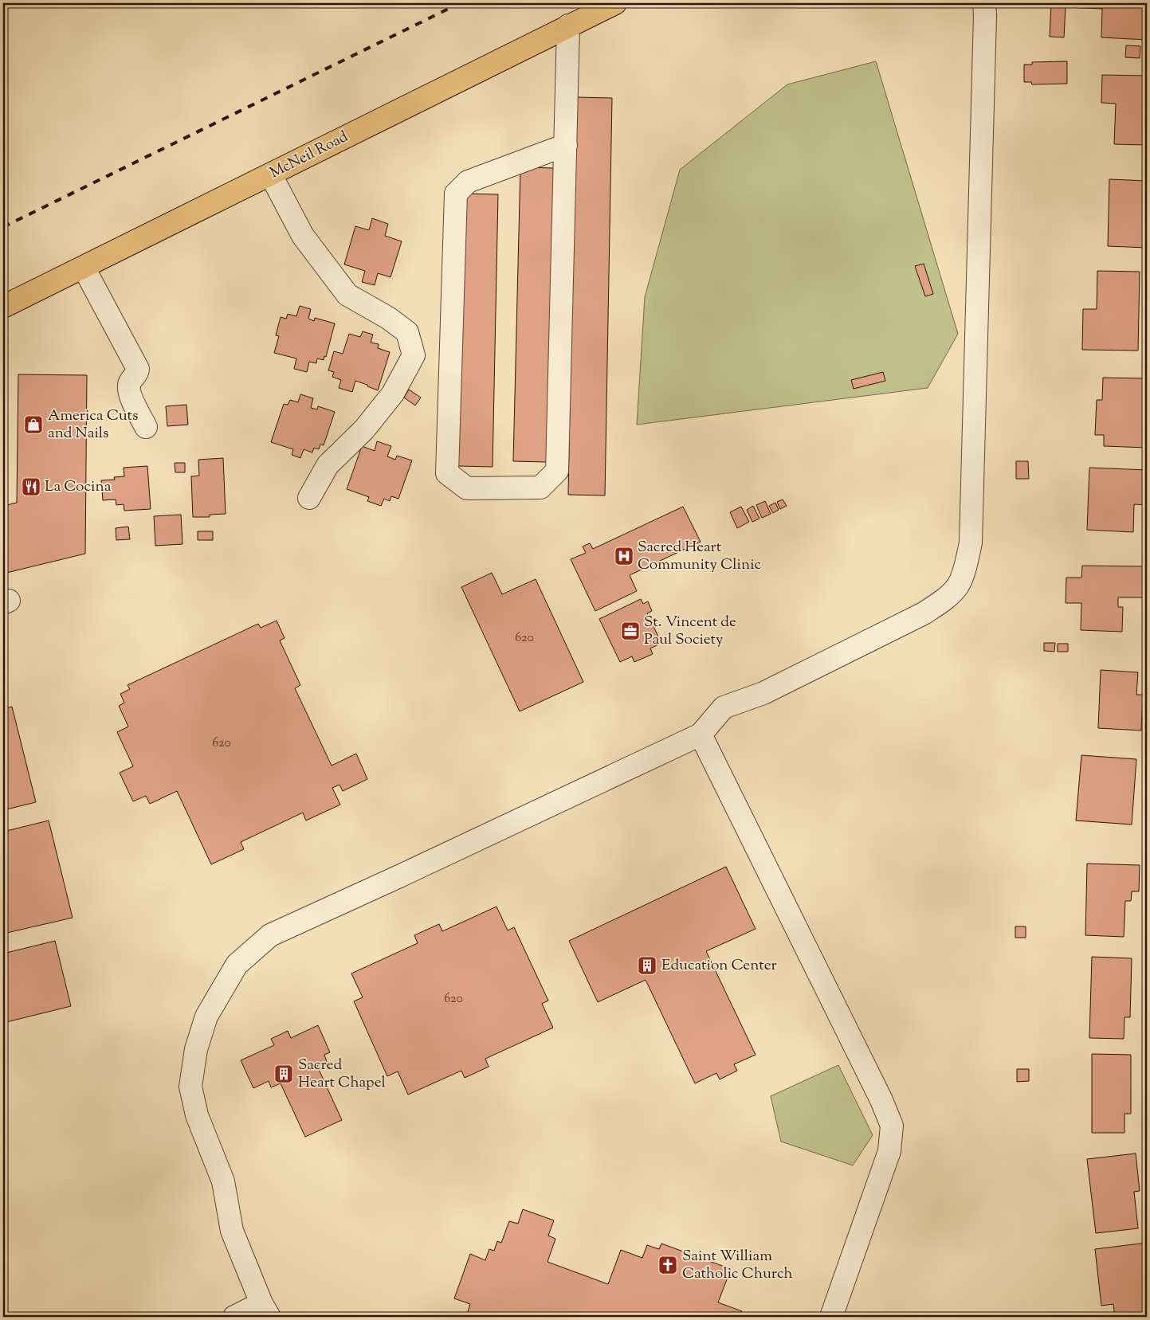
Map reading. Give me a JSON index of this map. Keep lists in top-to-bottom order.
{
  "streets": {
    "main road": ["McNeil Road"]
  },
  "places": {
    "shop": ["America Cuts and Nails"],
    "restaurant": ["La Cocina"],
    "hospital": ["Sacred Heart Community Clinic"],
    "office": ["St. Vincent de Paul Society"],
    "building": ["Education Center", "Sacred Heart Chapel"],
    "church": ["Saint William Catholic Church"]
  },
  "house_numbers": ["620", "620", "620"]
}
